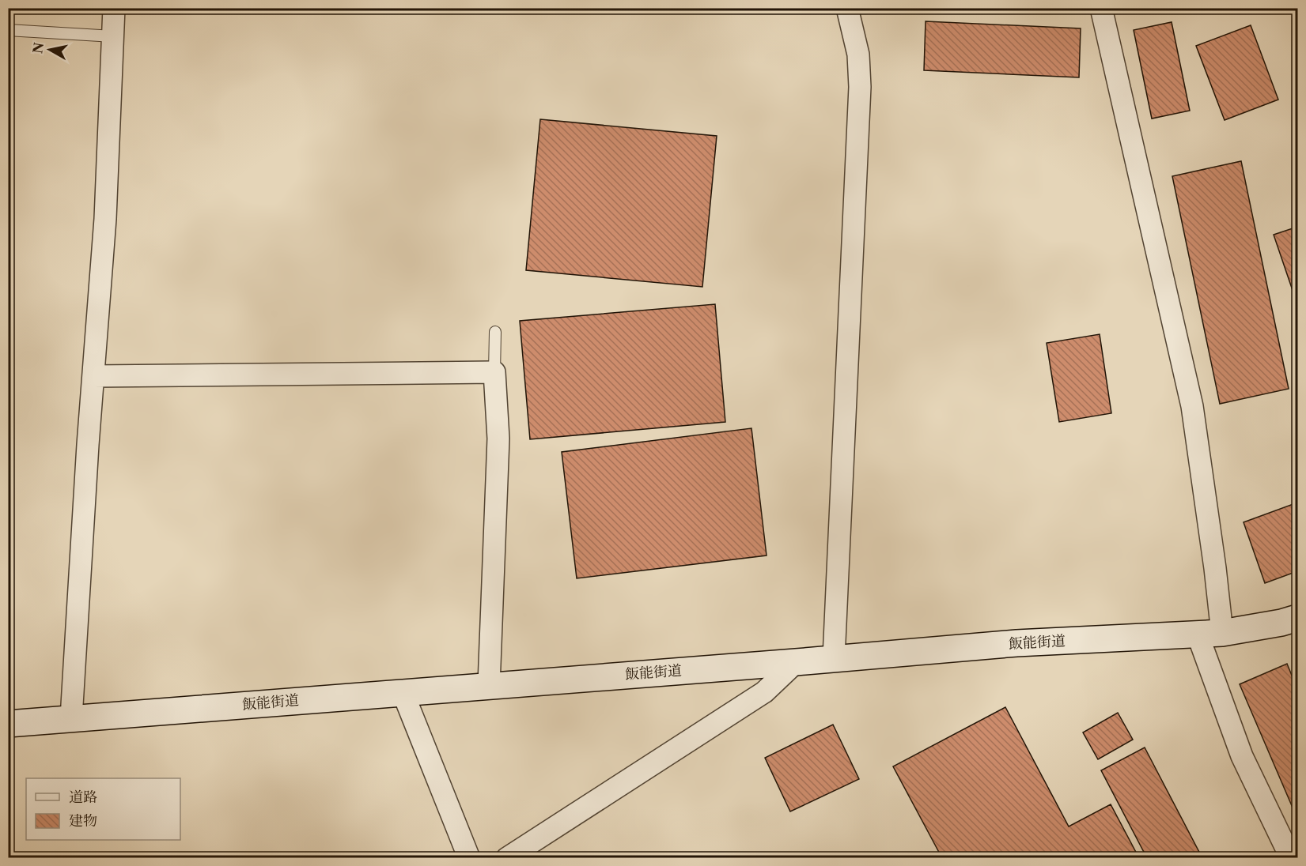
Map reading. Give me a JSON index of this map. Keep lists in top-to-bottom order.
{
  "streets": {
    "street": ["飯能街道"]
  },
  "legend": ["道路", "建物"],
  "north": "left"
}
